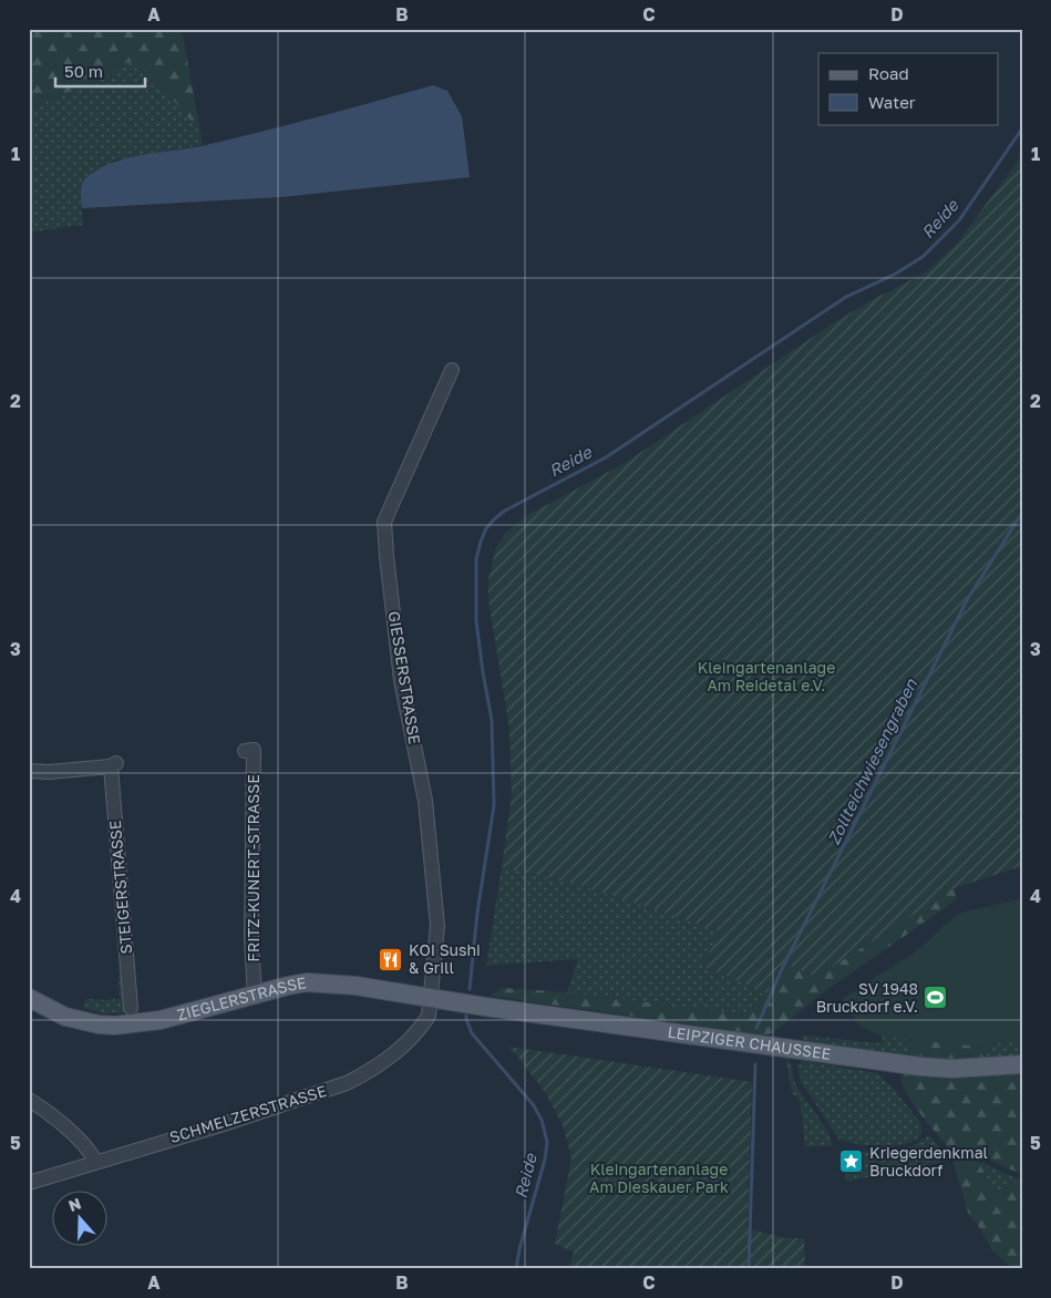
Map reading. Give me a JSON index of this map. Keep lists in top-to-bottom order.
{
  "streets": {
    "main road": ["ZIEGLERSTRASSE", "LEIPZIGER CHAUSSEE"],
    "street": [
      "GIESSERSTRASSE",
      "FRITZ-KUNERT-STRASSE",
      "STEIGERSTRASSE",
      "SCHMELZERSTRASSE"
    ]
  },
  "crossings": [
    ["GIESSERSTRASSE", "ZIEGLERSTRASSE"],
    ["GIESSERSTRASSE", "SCHMELZERSTRASSE"],
    ["FRITZ-KUNERT-STRASSE", "ZIEGLERSTRASSE"],
    ["ZIEGLERSTRASSE", "LEIPZIGER CHAUSSEE"],
    ["ZIEGLERSTRASSE", "SCHMELZERSTRASSE"]
  ],
  "water": ["Reide", "Zollteichwiesengraben"],
  "parks": ["Kleingartenanlage Am Reidetal e.V.", "Kleingartenanlage Am Dieskauer Park"],
  "places": {
    "restaurant": ["KOI Sushi & Grill"],
    "sports": ["SV 1948 Bruckdorf e.V."],
    "place": ["Kriegerdenkmal Bruckdorf"]
  },
  "legend": ["Road", "Water"],
  "scale_bar": "50 m",
  "north": "top",
  "grid": {
    "columns": [
      "A",
      "B",
      "C",
      "D"
    ],
    "rows": [
      "1",
      "2",
      "3",
      "4",
      "5"
    ]
  }
}
